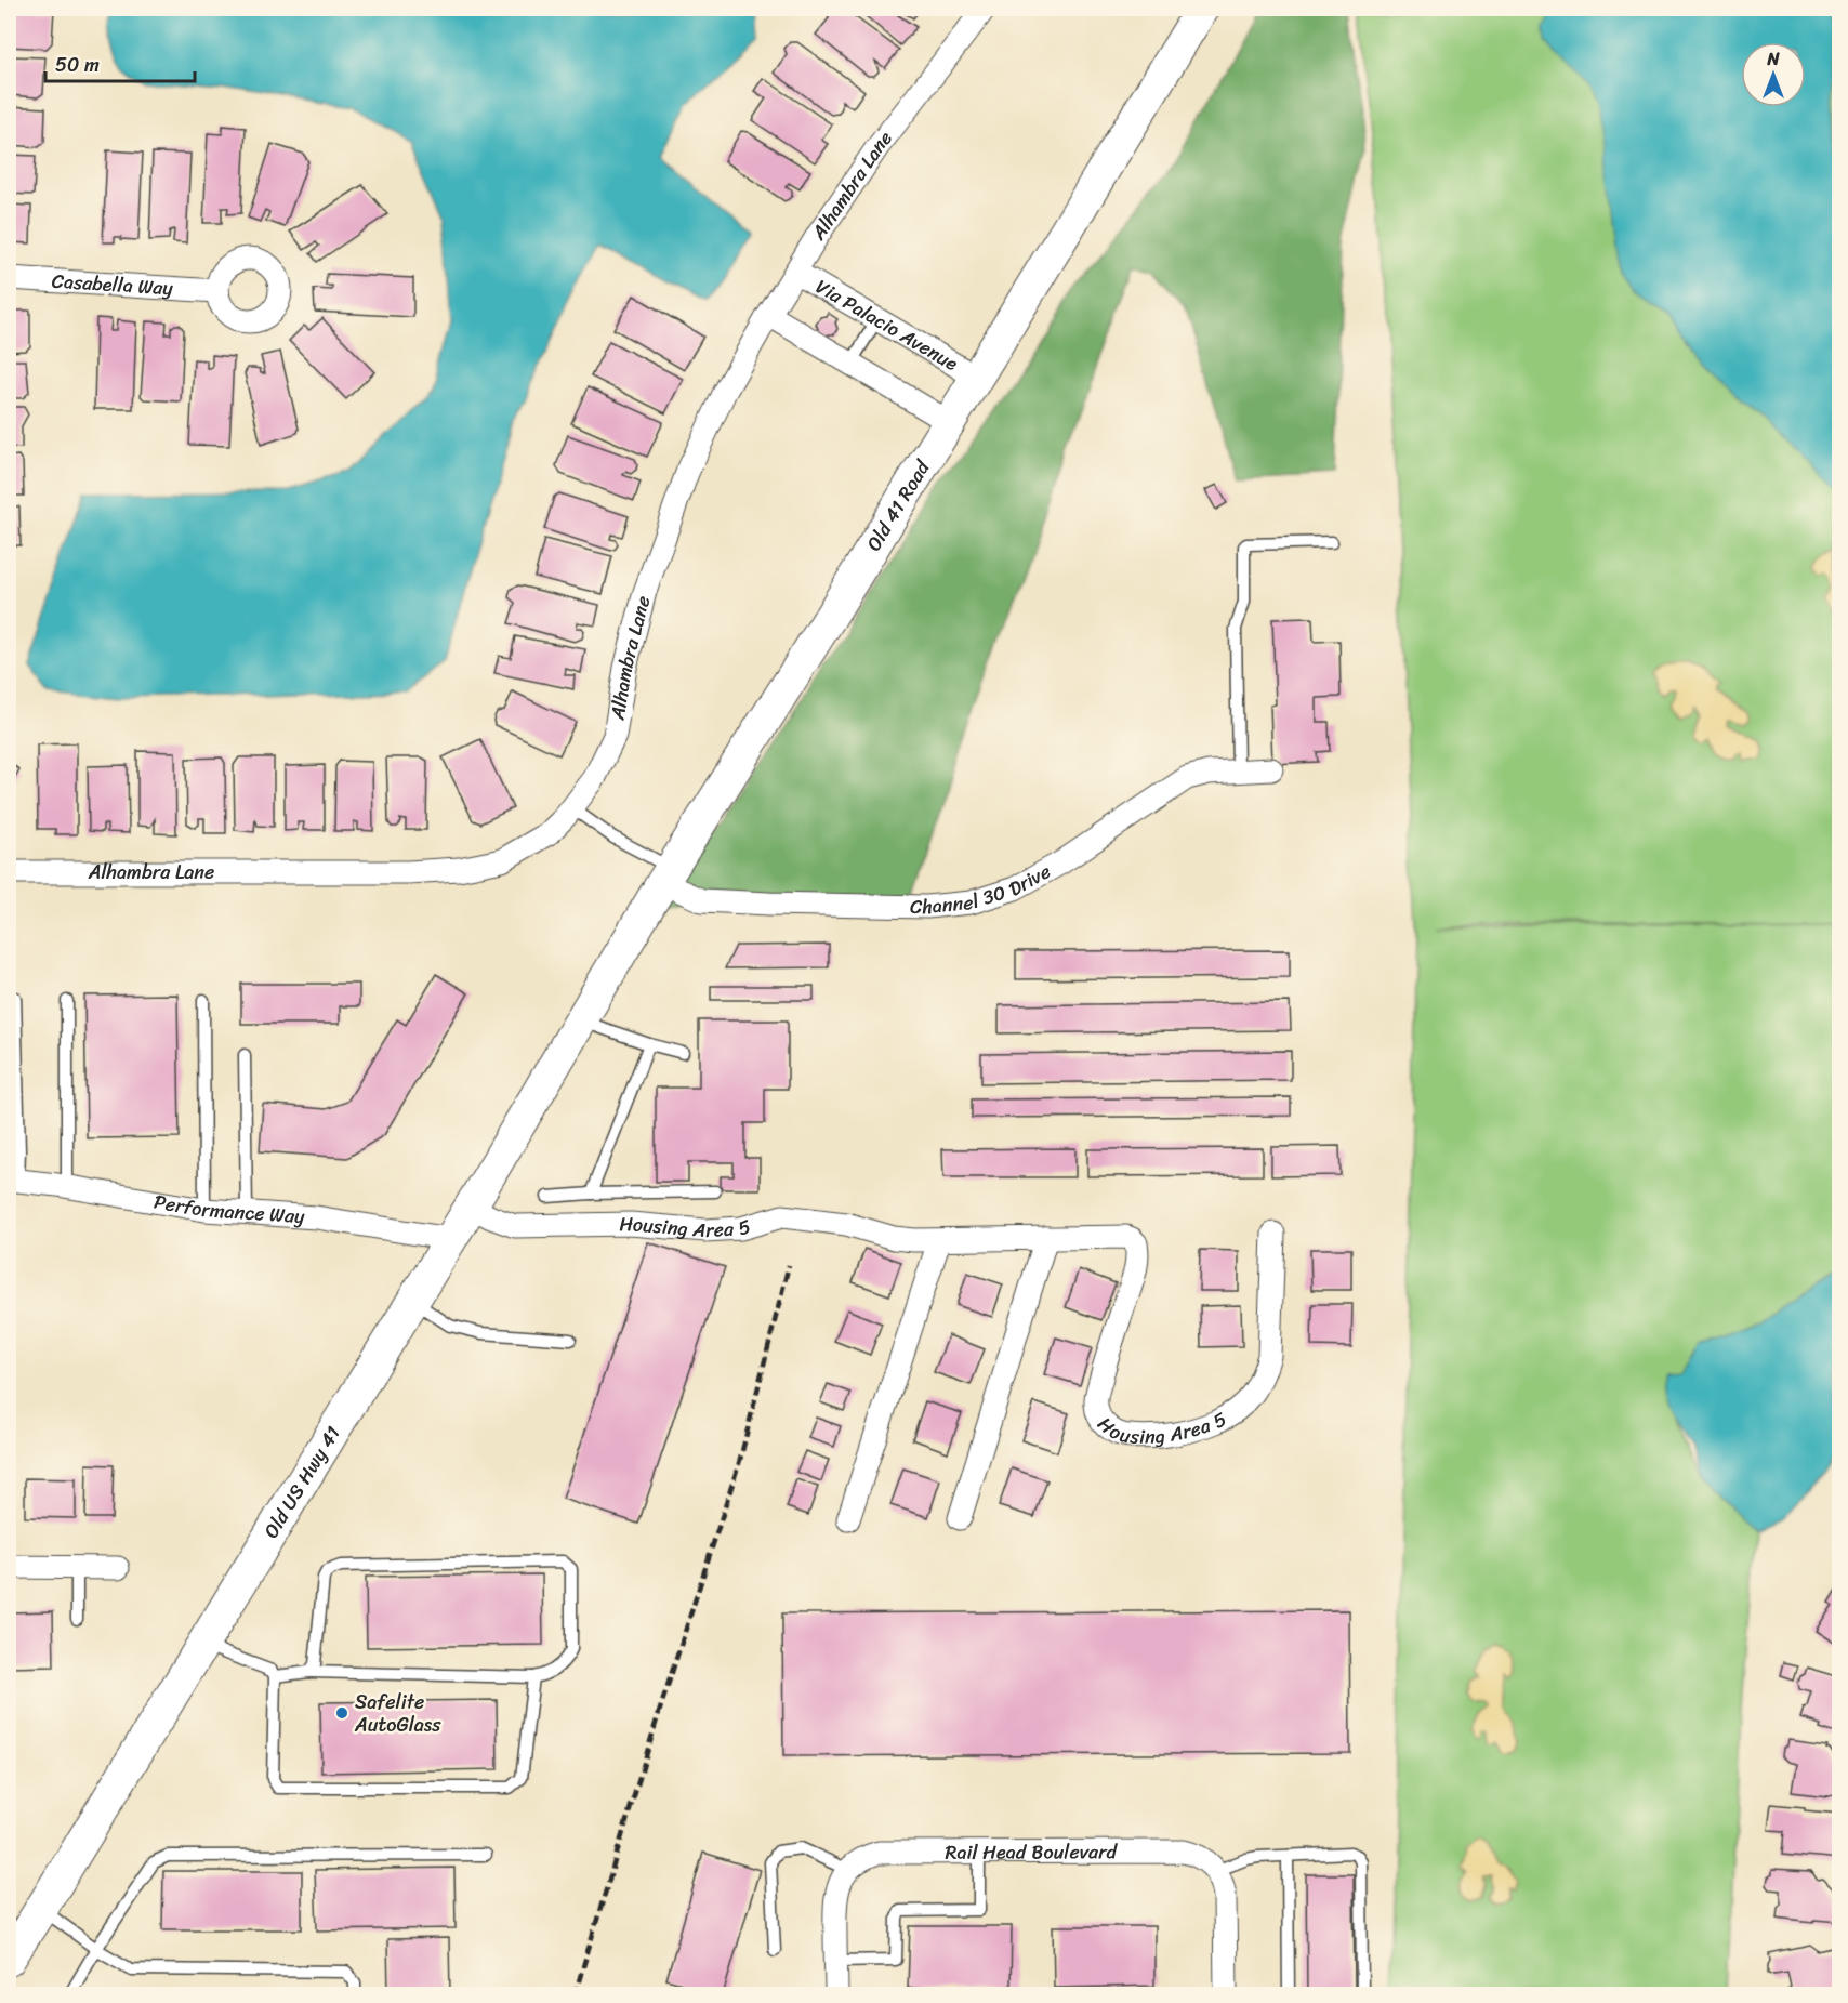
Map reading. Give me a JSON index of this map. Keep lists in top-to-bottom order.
{
  "streets": {
    "street": [
      "Alhambra Lane",
      "Casabella Way",
      "Via Palacio Avenue",
      "Old 41 Road",
      "Channel 30 Drive",
      "Performance Way",
      "Housing Area 5",
      "Old US Hwy 41",
      "Rail Head Boulevard"
    ]
  },
  "crossings": [
    ["Alhambra Lane", "Via Palacio Avenue"],
    ["Via Palacio Avenue", "Old 41 Road"],
    ["Old 41 Road", "Channel 30 Drive"],
    ["Old 41 Road", "Old US Hwy 41"],
    ["Performance Way", "Old US Hwy 41"],
    ["Housing Area 5", "Old US Hwy 41"]
  ],
  "places": ["Safelite AutoGlass"],
  "scale_bar": "50 m",
  "north": "top"
}
